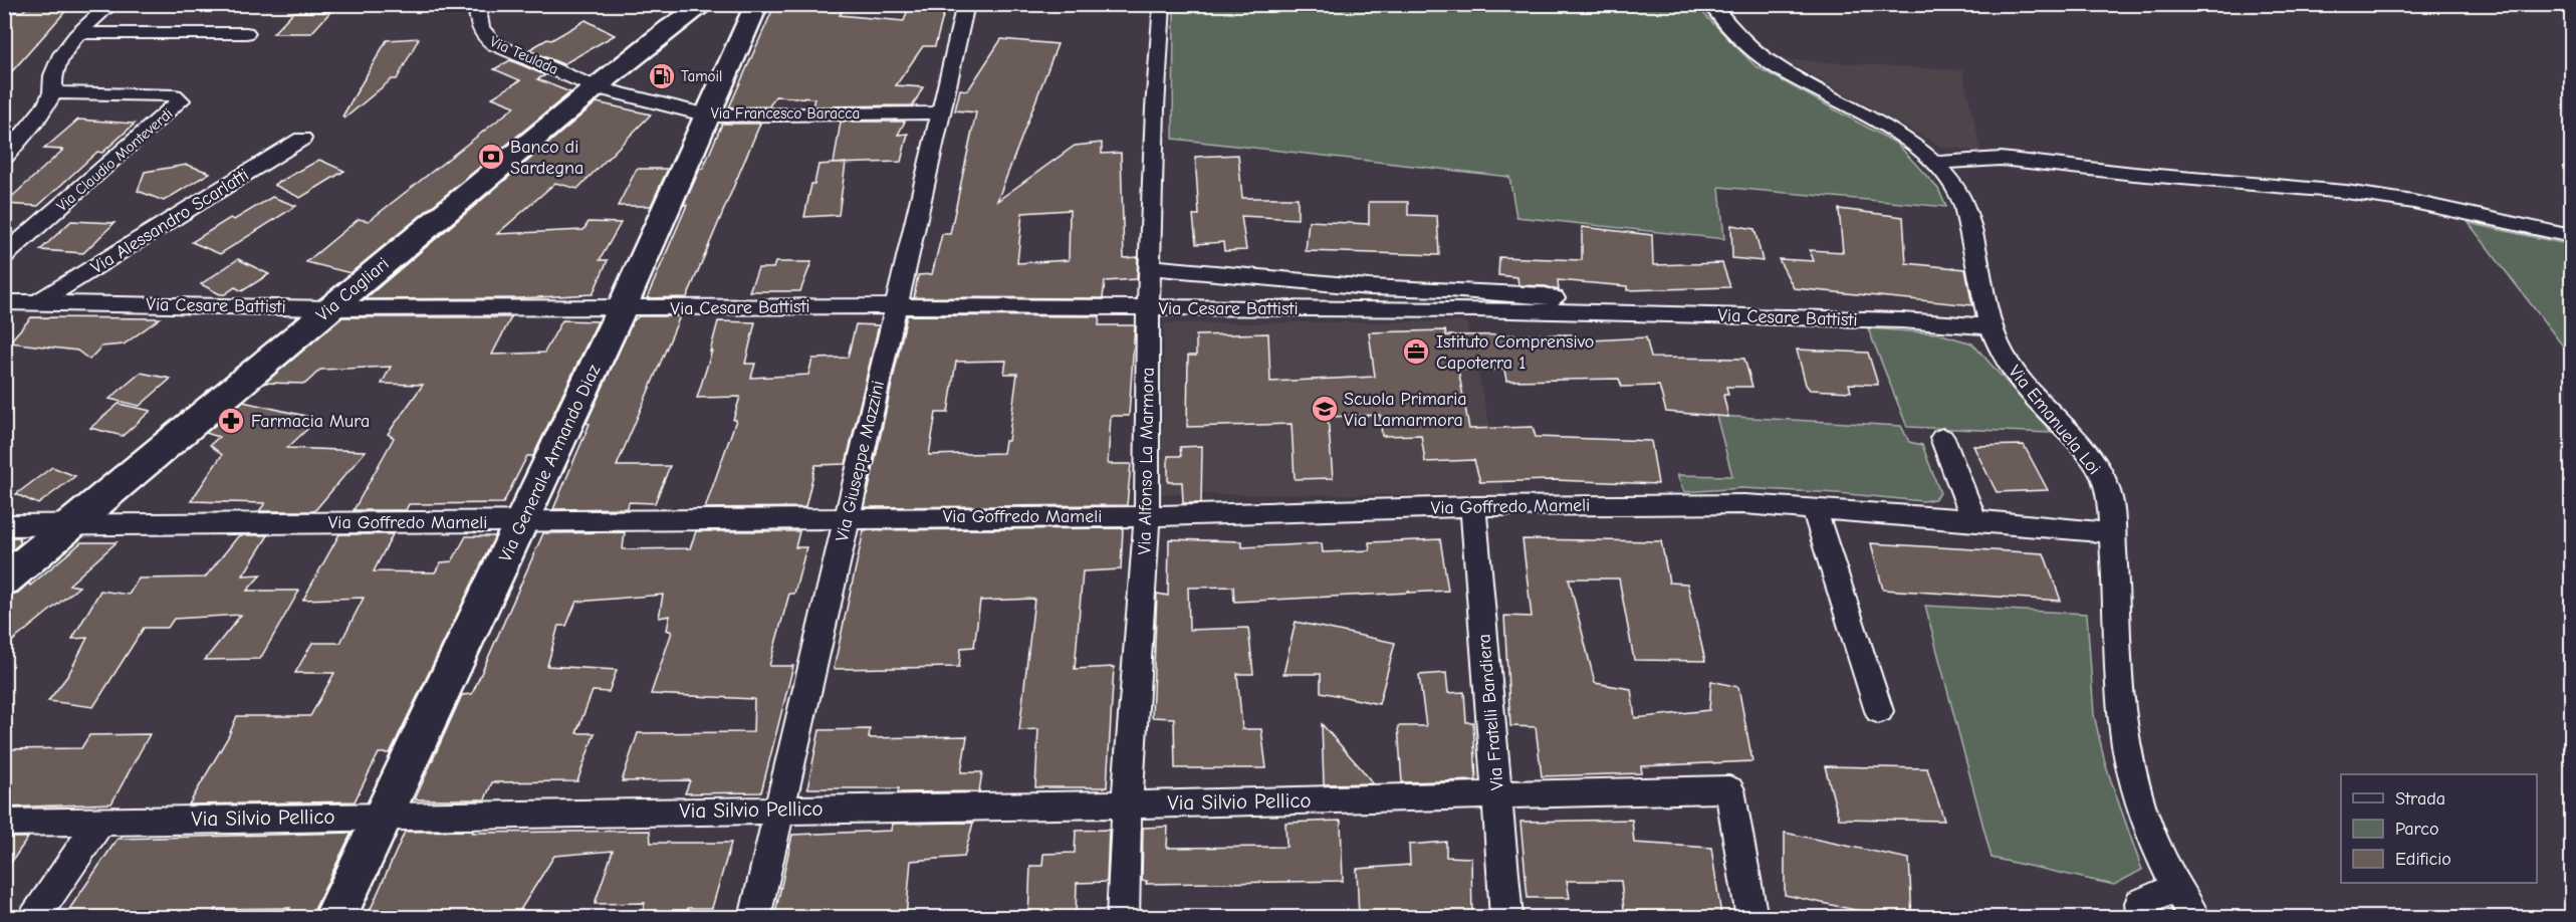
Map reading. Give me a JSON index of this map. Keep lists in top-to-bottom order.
{
  "streets": {
    "street": [
      "Via Teulada",
      "Via Francesco Baracca",
      "Via Claudio Monteverdi",
      "Via Alessandro Scarlatti",
      "Via Cagliari",
      "Via Cesare Battisti",
      "Via Emanuela Loi",
      "Via Giuseppe Mazzini",
      "Via Alfonso La Marmora",
      "Via Generale Armando Diaz",
      "Via Goffredo Mameli",
      "Via Fratelli Bandiera",
      "Via Silvio Pellico"
    ]
  },
  "crossings": [
    ["Via Teulada", "Via Francesco Baracca"],
    ["Via Teulada", "Via Cagliari"],
    ["Via Francesco Baracca", "Via Cagliari"],
    ["Via Francesco Baracca", "Via Giuseppe Mazzini"],
    ["Via Francesco Baracca", "Via Generale Armando Diaz"],
    ["Via Alessandro Scarlatti", "Via Cesare Battisti"],
    ["Via Cagliari", "Via Cesare Battisti"],
    ["Via Cagliari", "Via Goffredo Mameli"],
    ["Via Cesare Battisti", "Via Emanuela Loi"],
    ["Via Cesare Battisti", "Via Giuseppe Mazzini"],
    ["Via Cesare Battisti", "Via Alfonso La Marmora"],
    ["Via Cesare Battisti", "Via Generale Armando Diaz"],
    ["Via Emanuela Loi", "Via Goffredo Mameli"],
    ["Via Giuseppe Mazzini", "Via Goffredo Mameli"],
    ["Via Giuseppe Mazzini", "Via Silvio Pellico"],
    ["Via Alfonso La Marmora", "Via Goffredo Mameli"],
    ["Via Alfonso La Marmora", "Via Silvio Pellico"],
    ["Via Generale Armando Diaz", "Via Goffredo Mameli"],
    ["Via Generale Armando Diaz", "Via Silvio Pellico"],
    ["Via Goffredo Mameli", "Via Fratelli Bandiera"],
    ["Via Fratelli Bandiera", "Via Silvio Pellico"]
  ],
  "places": {
    "fuel station": ["Tamoil"],
    "bank": ["Banco di Sardegna"],
    "office": ["Istituto Comprensivo Capoterra 1"],
    "school or university": ["Scuola Primaria Via Lamarmora"],
    "pharmacy": ["Farmacia Mura"]
  },
  "legend": ["Strada", "Parco", "Edificio"]
}
